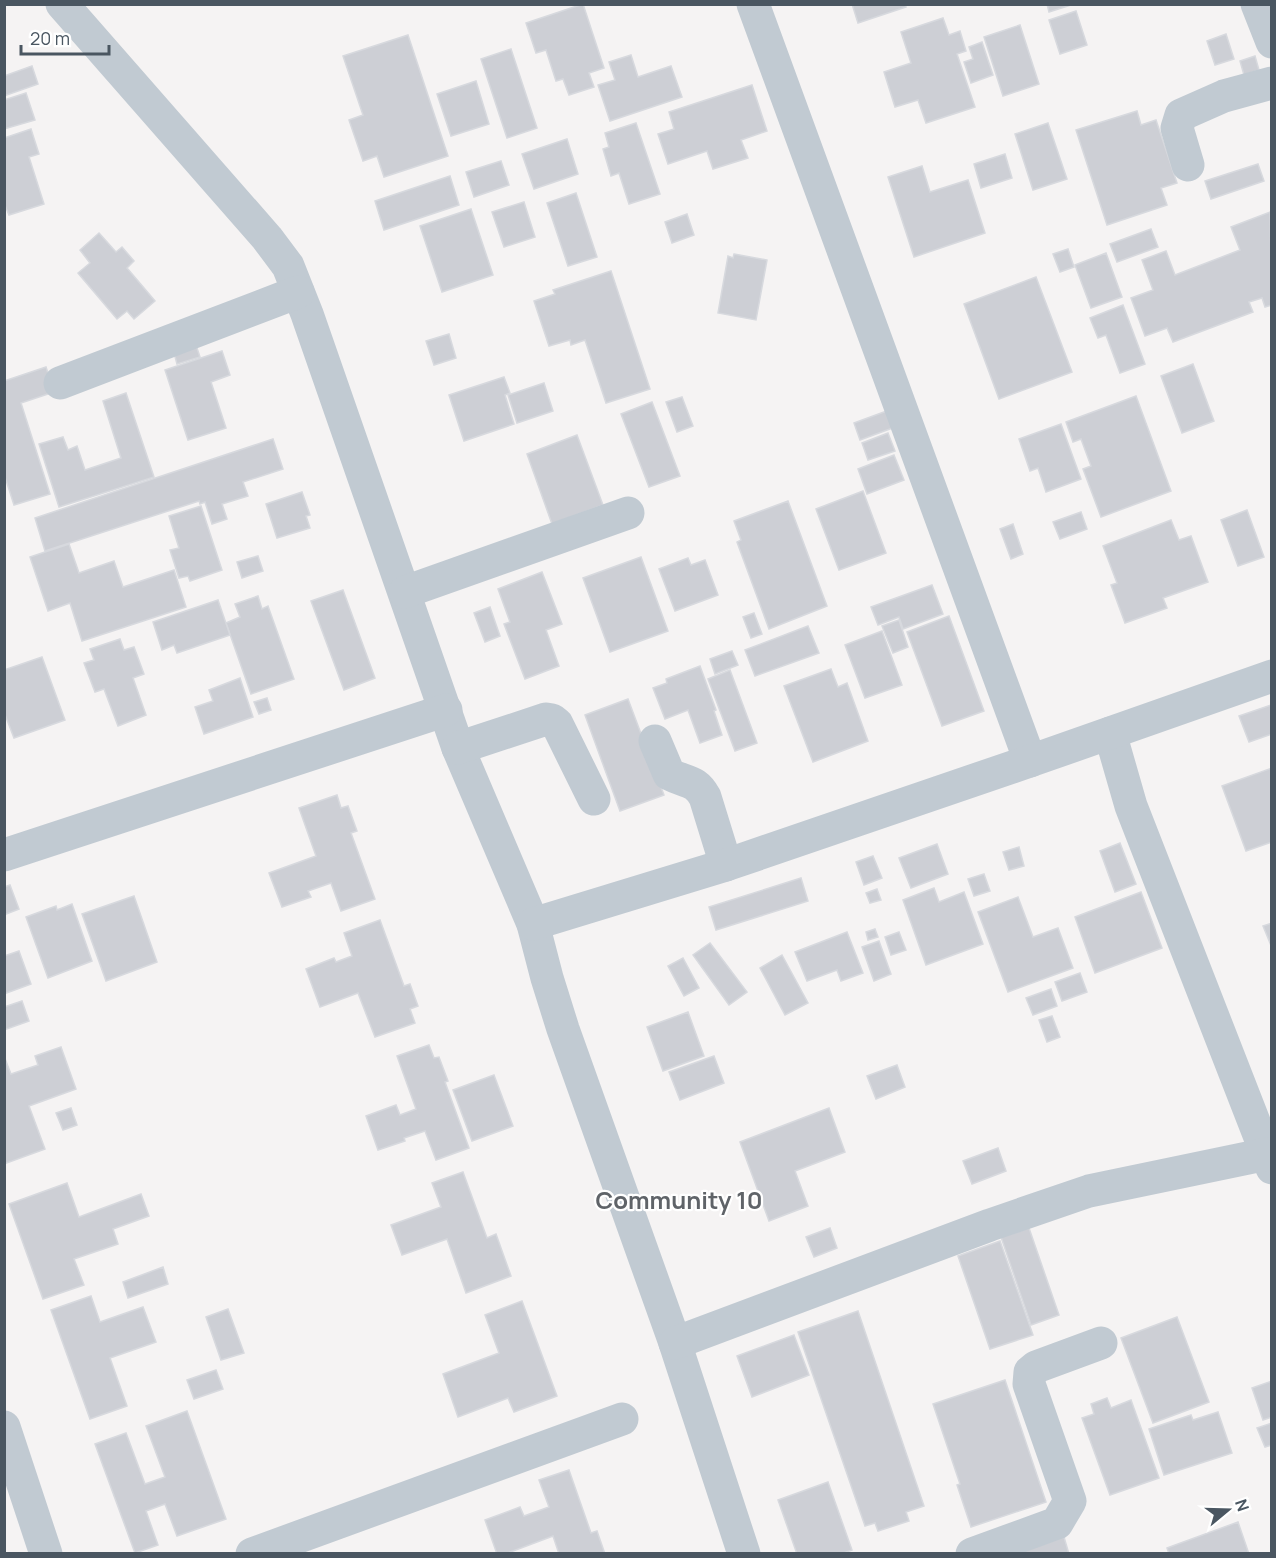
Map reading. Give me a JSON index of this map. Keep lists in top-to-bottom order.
{
  "districts": ["Community 10"],
  "scale_bar": "20 m",
  "north": "right"
}
